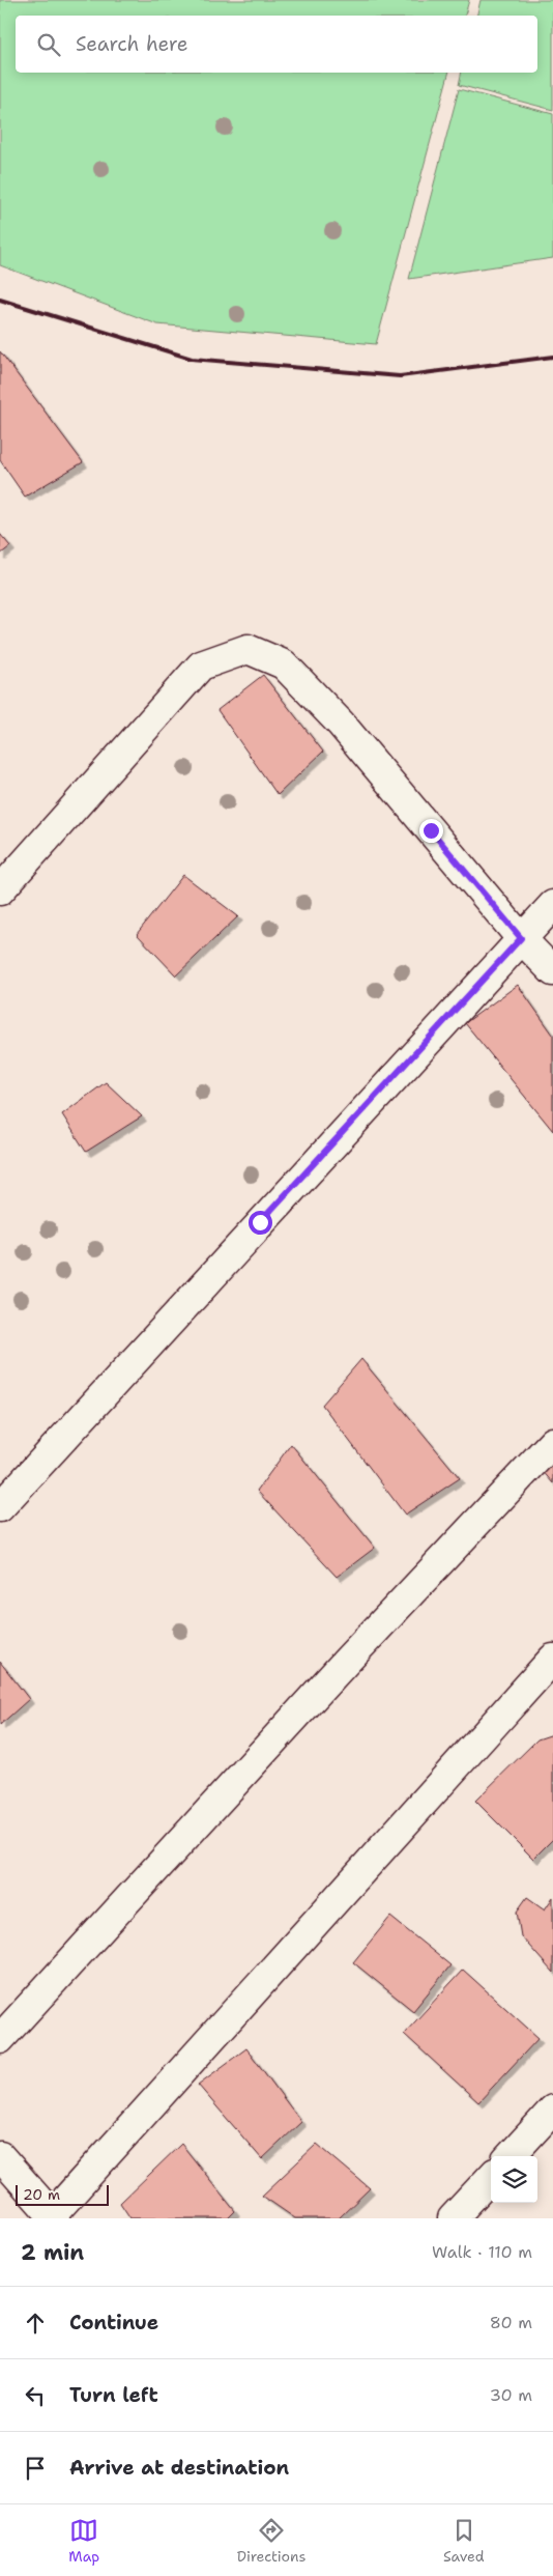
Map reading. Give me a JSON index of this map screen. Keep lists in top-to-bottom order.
{
  "scale_bar": "20 m",
  "page": {
    "search": "Search here",
    "scale": "20 m",
    "heading": ["2 min", "Walk · 110 m"],
    "list": [
      ["Continue", "80 m"],
      ["Turn left", "30 m"],
      "Arrive at destination"
    ],
    "nav": ["Map", "Directions", "Saved"]
  }
}
